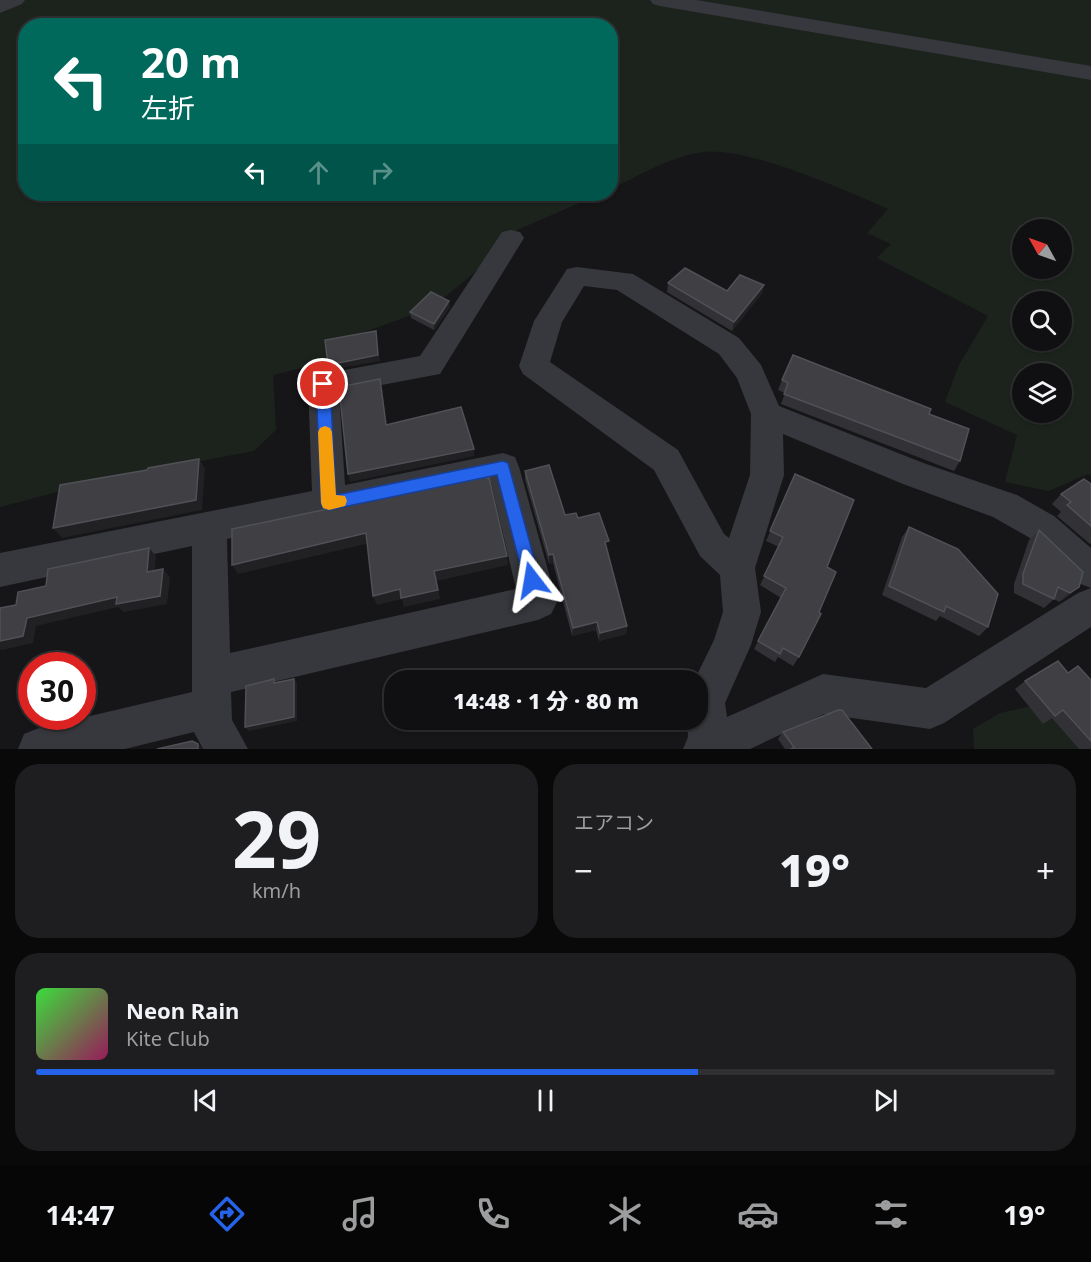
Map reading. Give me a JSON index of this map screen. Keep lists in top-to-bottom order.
{
  "north": "top left",
  "page": {
    "turn": ["20 m", "左折"],
    "limit": "30",
    "trip": "14:48 · 1 分 · 80 m",
    "tile": [
      ["29", "km/h"],
      "エアコン"
    ],
    "heat": ["−", "19°", "+"],
    "song": ["Neon Rain", "Kite Club"],
    "tabs": ["14:47", "19°"]
  }
}
